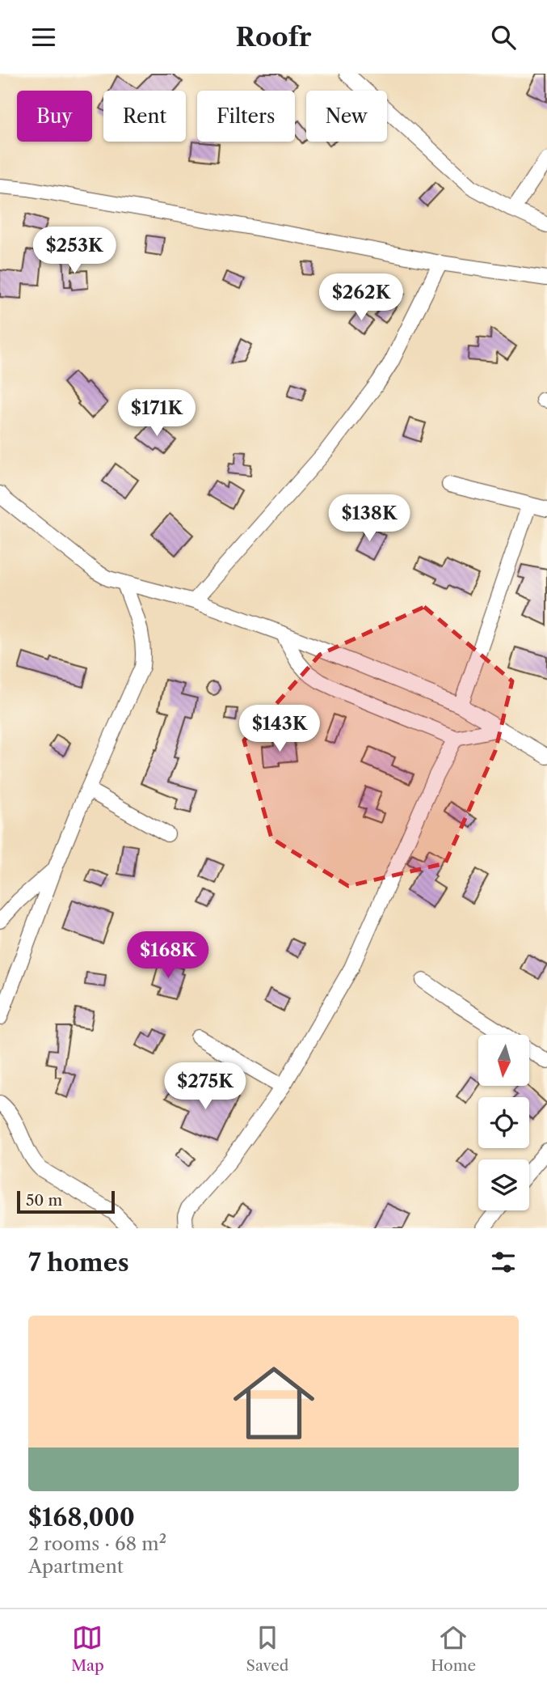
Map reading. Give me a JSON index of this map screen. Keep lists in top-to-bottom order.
{
  "scale_bar": "50 m",
  "north": "bottom",
  "page": {
    "header": "Roofr",
    "chip": [
      "Buy",
      "Rent",
      "Filters",
      "New"
    ],
    "price": [
      "$253K",
      "$262K",
      "$171K",
      "$138K",
      "$143K",
      "$168K",
      "$275K"
    ],
    "scale": "50 m",
    "heading": "7 homes",
    "list": [
      {
        "name": "$168,000",
        "note": "2 rooms · 68 m² · Apartment"
      }
    ],
    "tabs": ["Map", "Saved", "Home"]
  }
}
